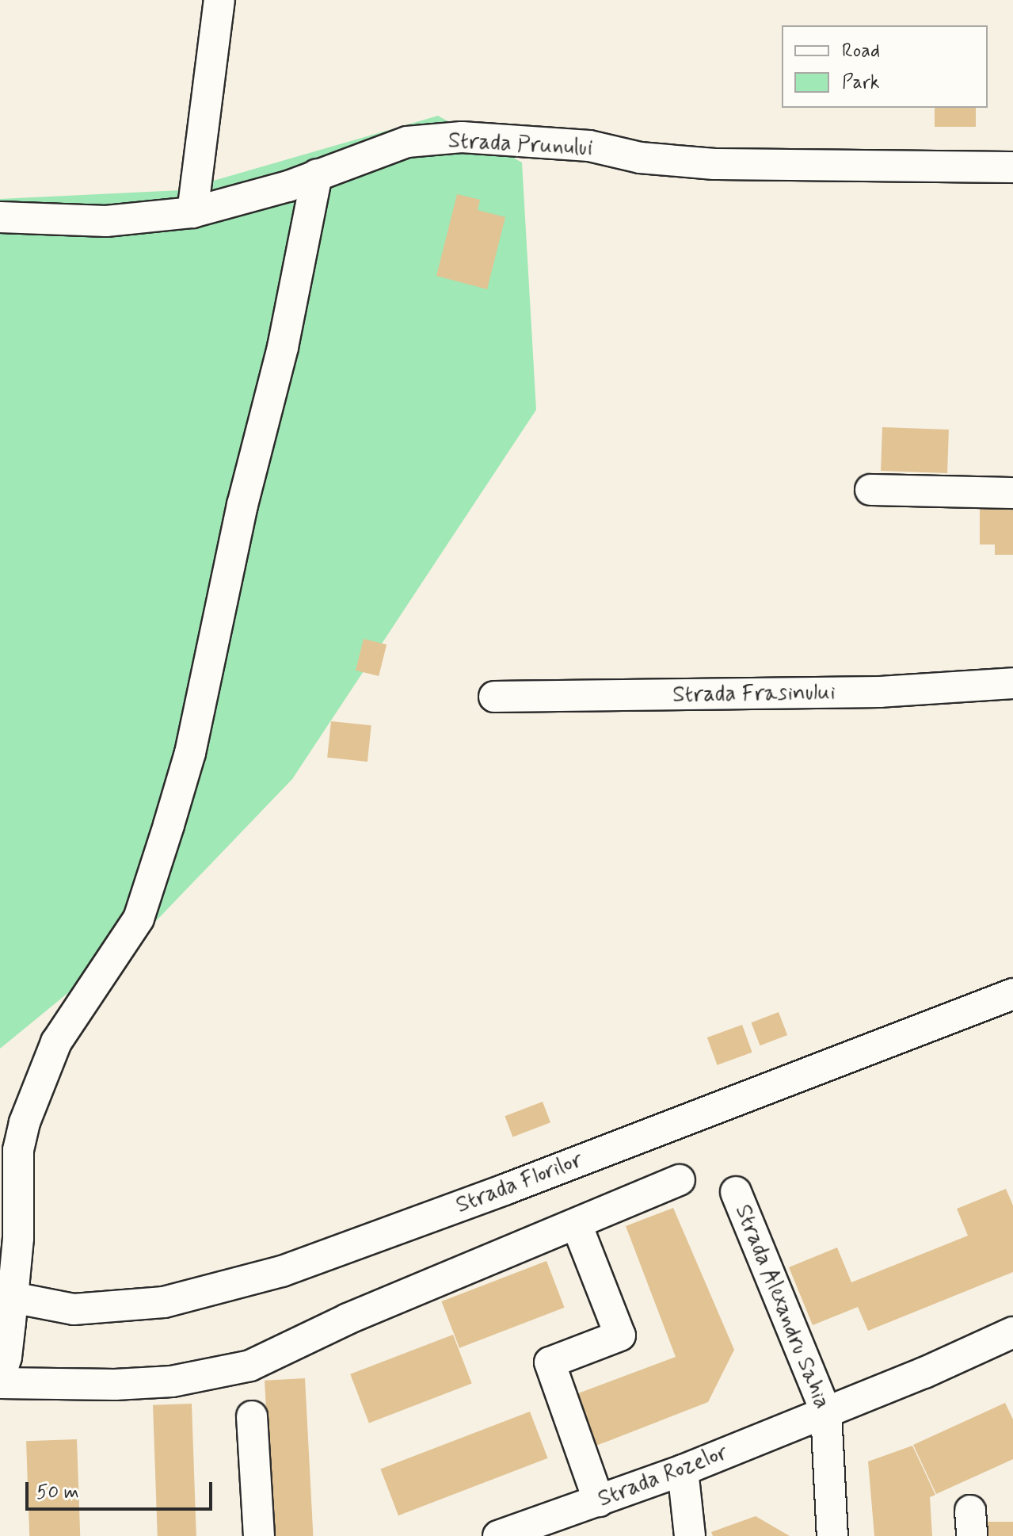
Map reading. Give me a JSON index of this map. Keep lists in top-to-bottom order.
{
  "streets": {
    "street": [
      "Strada Prunului",
      "Strada Frasinului",
      "Strada Florilor",
      "Strada Alexandru Sahia",
      "Strada Rozelor"
    ]
  },
  "crossings": [
    ["Strada Alexandru Sahia", "Strada Rozelor"]
  ],
  "legend": ["Road", "Park"],
  "scale_bar": "50 m"
}
